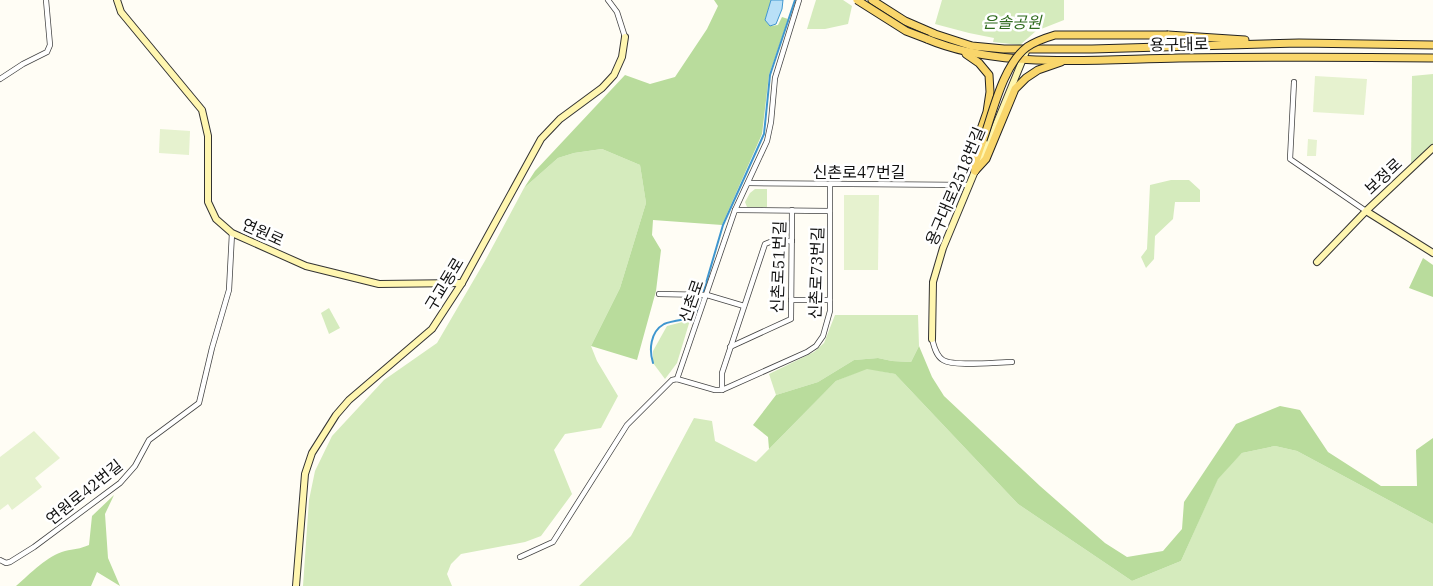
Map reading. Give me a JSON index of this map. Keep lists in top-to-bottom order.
{
  "streets": {
    "main road": ["용구대로"],
    "street": [
      "신촌로47번길",
      "보정로",
      "용구대로2518번길",
      "연원로",
      "신촌로51번길",
      "신촌로73번길",
      "구교동로",
      "신촌로",
      "연원로42번길"
    ]
  },
  "crossings": [
    ["용구대로", "용구대로2518번길"],
    ["신촌로47번길", "용구대로2518번길"],
    ["신촌로47번길", "신촌로73번길"],
    ["신촌로47번길", "신촌로"],
    ["연원로", "구교동로"],
    ["연원로", "연원로42번길"],
    ["신촌로51번길", "신촌로73번길"],
    ["신촌로51번길", "신촌로"]
  ],
  "parks": ["은솔공원"]
}
